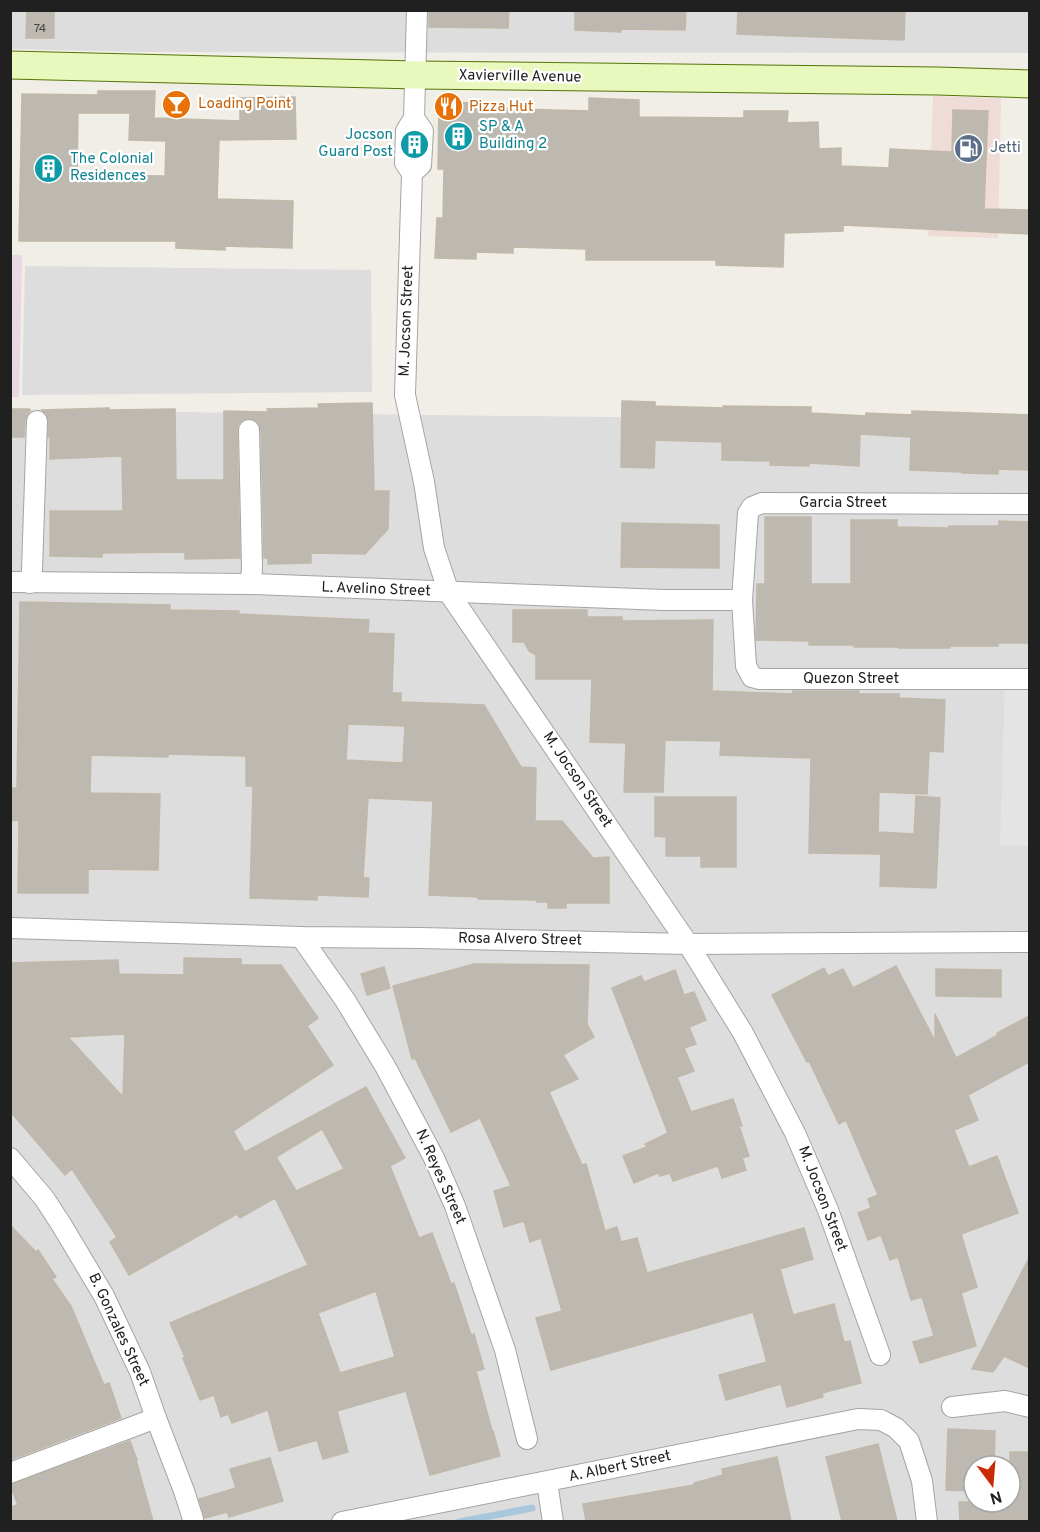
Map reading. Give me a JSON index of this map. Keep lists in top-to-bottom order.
{
  "streets": {
    "main road": ["Xavierville Avenue"],
    "street": [
      "M. Jocson Street",
      "Garcia Street",
      "L. Avelino Street",
      "Quezon Street",
      "Rosa Alvero Street",
      "N. Reyes Street",
      "B. Gonzales Street",
      "A. Albert Street"
    ]
  },
  "crossings": [
    ["Xavierville Avenue", "M. Jocson Street"],
    ["M. Jocson Street", "L. Avelino Street"],
    ["M. Jocson Street", "Rosa Alvero Street"],
    ["Garcia Street", "L. Avelino Street"],
    ["Garcia Street", "Quezon Street"],
    ["L. Avelino Street", "Quezon Street"],
    ["Rosa Alvero Street", "N. Reyes Street"]
  ],
  "places": {
    "bar": ["Loading Point"],
    "restaurant": ["Pizza Hut"],
    "building": ["SP & A Building 2", "Jocson Guard Post", "The Colonial Residences"],
    "fuel station": ["Jetti"]
  },
  "house_numbers": ["74"],
  "north": "bottom"
}
